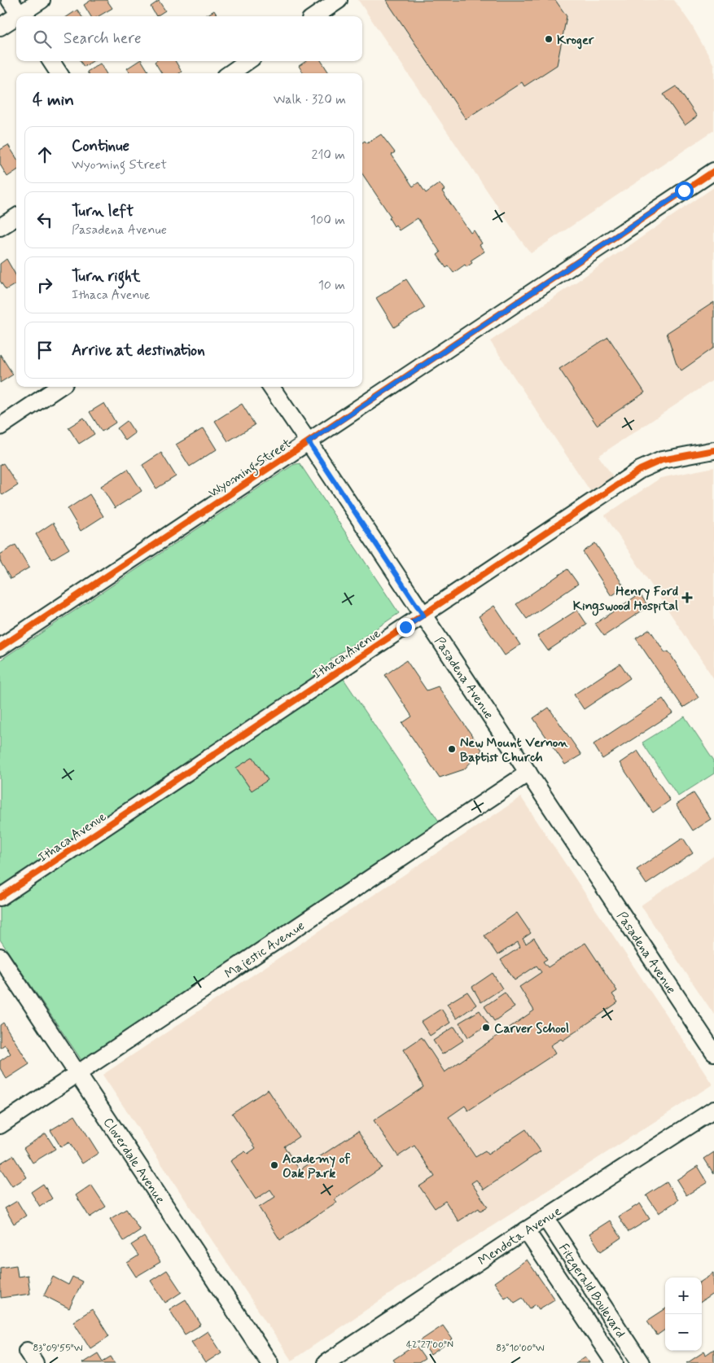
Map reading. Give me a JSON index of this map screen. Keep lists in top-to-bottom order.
{
  "streets": {
    "street": [
      "Wyoming Street",
      "Ithaca Avenue",
      "Pasadena Avenue",
      "Majestic Avenue",
      "Cloverdale Avenue",
      "Mendota Avenue",
      "Fitzgerald Boulevard"
    ]
  },
  "crossings": [
    ["Wyoming Street", "Pasadena Avenue"],
    ["Ithaca Avenue", "Pasadena Avenue"],
    ["Pasadena Avenue", "Majestic Avenue"],
    ["Majestic Avenue", "Cloverdale Avenue"],
    ["Mendota Avenue", "Fitzgerald Boulevard"]
  ],
  "places": {
    "other": [
      "Kroger",
      "New Mount Vernon Baptist Church",
      "Carver School",
      "Academy of Oak Park"
    ],
    "health": ["Henry Ford Kingswood Hospital"]
  },
  "page": {
    "search": "Search here",
    "heading": ["4 min", "Walk · 320 m"],
    "list": [
      ["Continue", "Wyoming Street", "210 m"],
      ["Turn left", "Pasadena Avenue", "100 m"],
      ["Turn right", "Ithaca Avenue", "10 m"],
      "Arrive at destination"
    ],
    "map_buttons": ["+", "−"]
  },
  "coordinates": ["42°27'00\"N", "83°09'55\"W", "83°10'00\"W"]
}
